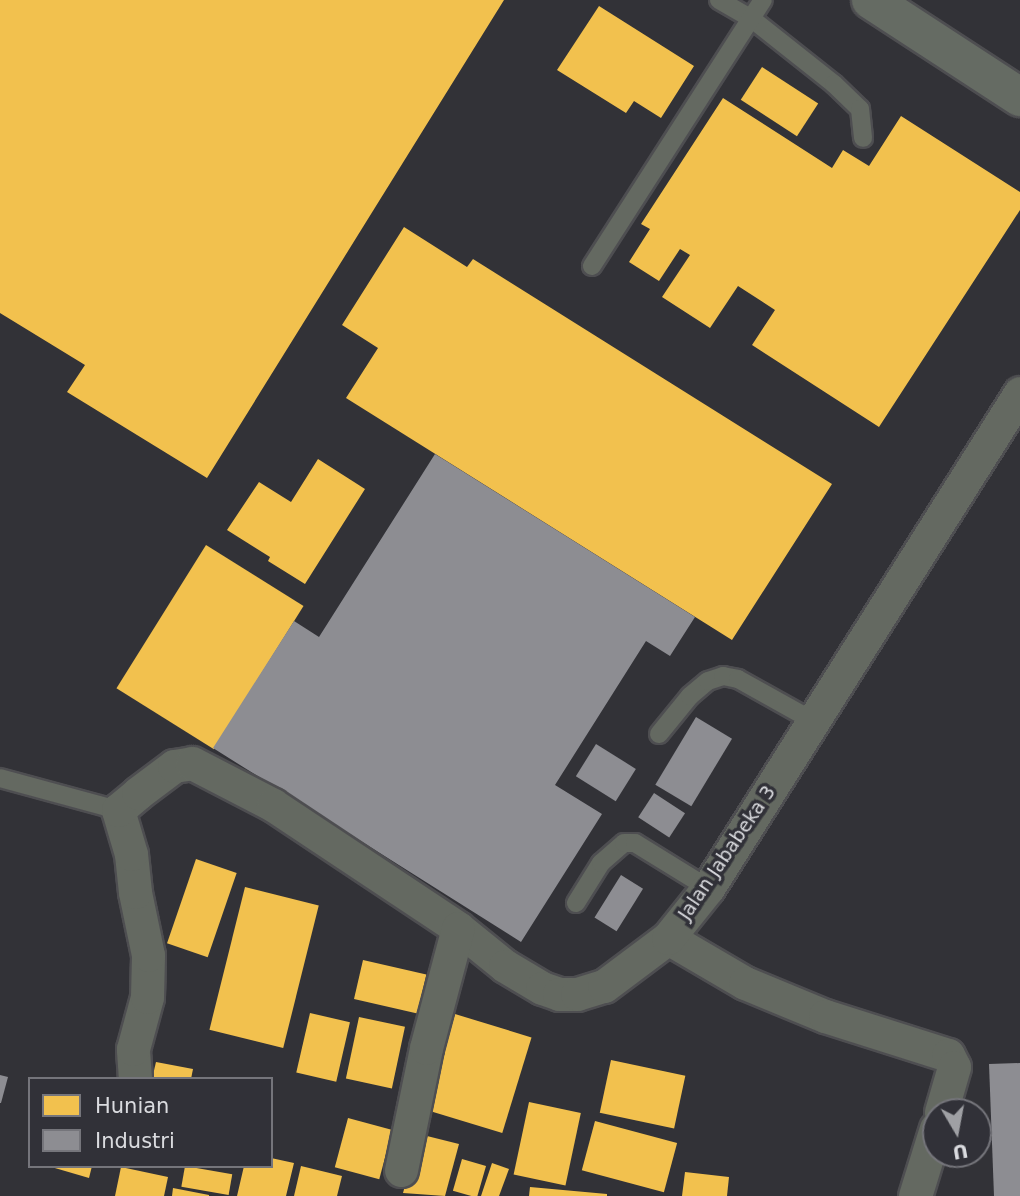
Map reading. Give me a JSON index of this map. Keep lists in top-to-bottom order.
{
  "streets": {
    "street": ["Jalan Jababeka 3"]
  },
  "legend": ["Hunian", "Industri"],
  "north": "bottom"
}
